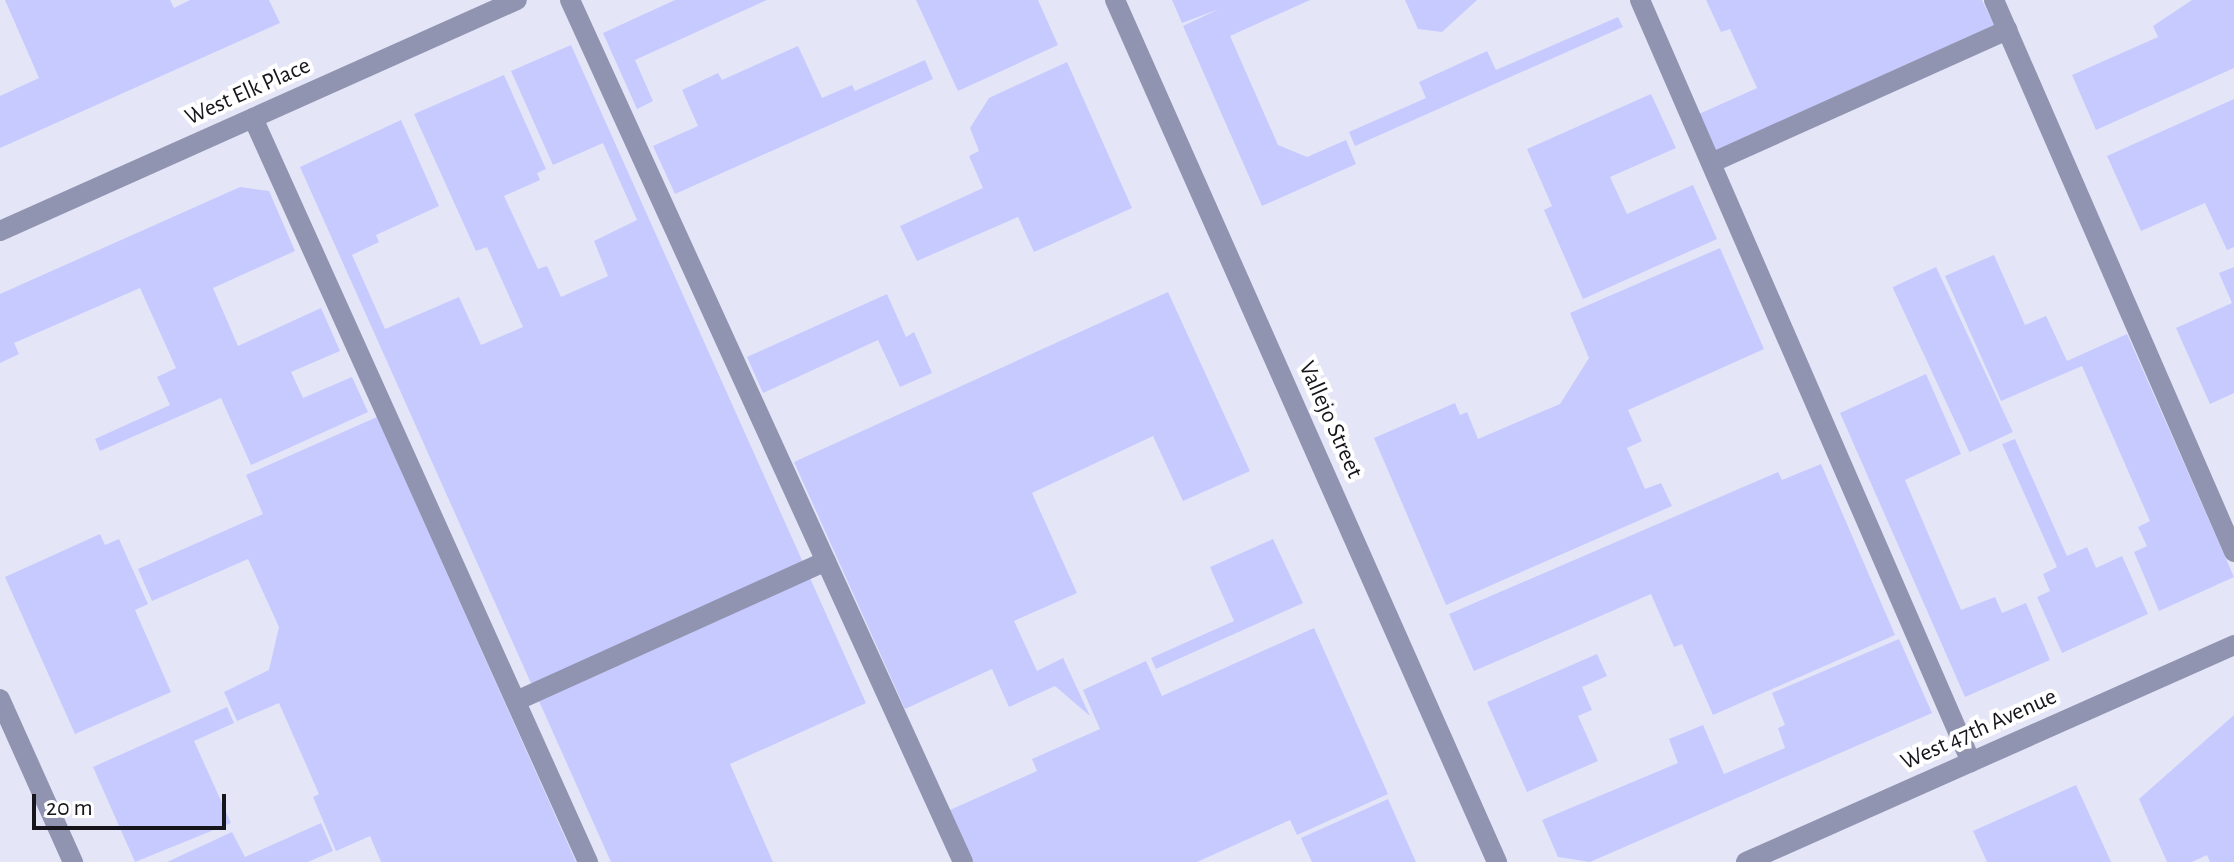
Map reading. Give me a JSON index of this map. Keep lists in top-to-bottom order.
{
  "streets": {
    "street": ["West Elk Place", "Vallejo Street", "West 47th Avenue"]
  },
  "scale_bar": "20 m"
}
